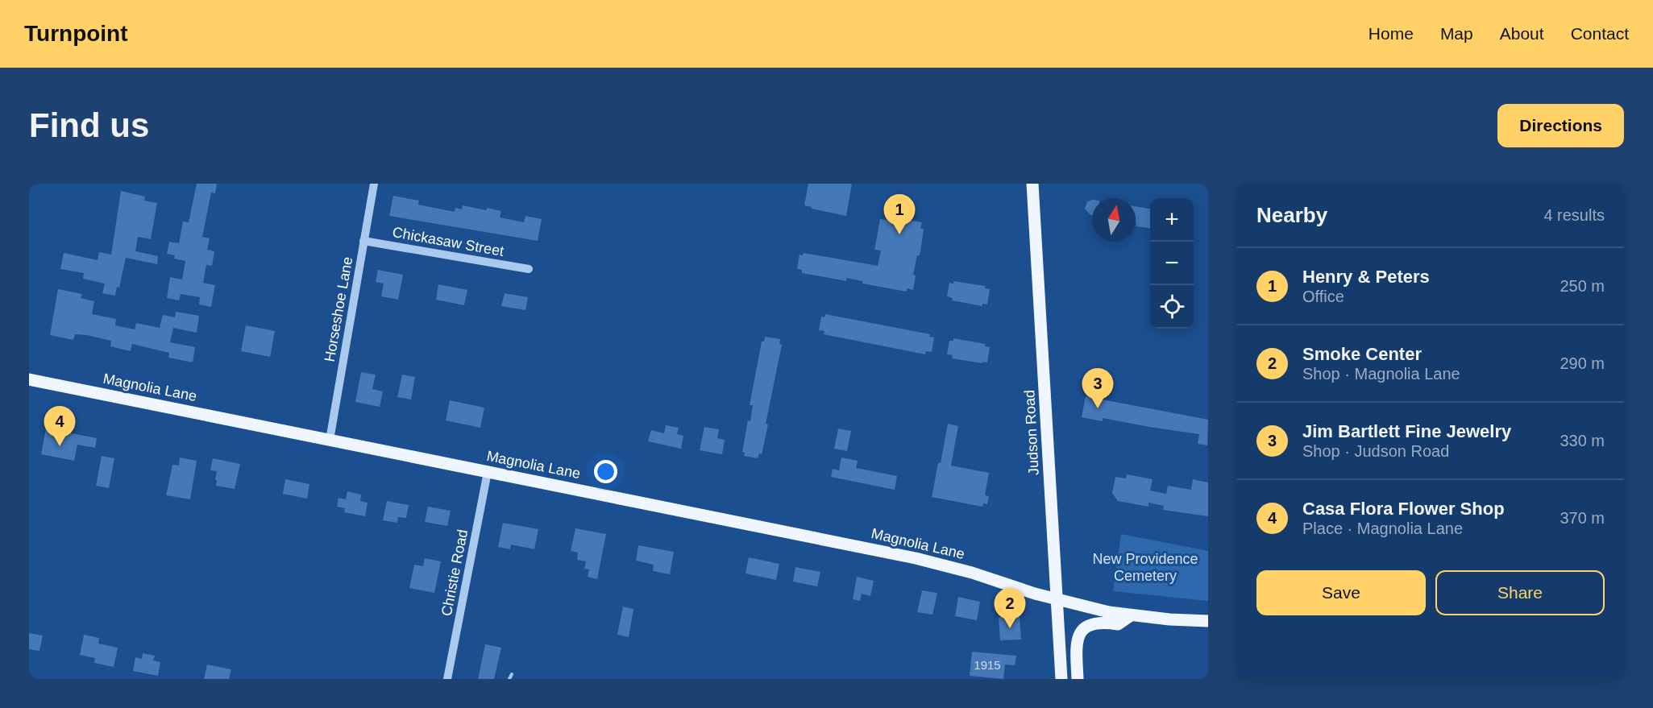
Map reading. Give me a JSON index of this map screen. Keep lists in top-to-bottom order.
{
  "streets": {
    "main road": ["Magnolia Lane", "Judson Road"],
    "street": ["Chickasaw Street", "Horseshoe Lane", "Christie Road"]
  },
  "crossings": [
    ["Chickasaw Street", "Horseshoe Lane"],
    ["Horseshoe Lane", "Magnolia Lane"],
    ["Magnolia Lane", "Judson Road"],
    ["Magnolia Lane", "Christie Road"]
  ],
  "parks": ["New Providence Cemetery"],
  "house_numbers": ["1915"],
  "north": "top",
  "page": {
    "header": "Turnpoint",
    "nav": [
      "Home",
      "Map",
      "About",
      "Contact"
    ],
    "buttons": [
      "Directions",
      ["Save", "Share"]
    ],
    "title": "Find us",
    "heading": ["Nearby", "4 results"],
    "pins": [
      "1",
      "3",
      "4",
      "2"
    ],
    "map_buttons": ["+", "−"],
    "list": [
      {
        "mark": "1",
        "name": "Henry & Peters",
        "note": "Office",
        "value": "250 m"
      },
      {
        "mark": "2",
        "name": "Smoke Center",
        "note": "Shop · Magnolia Lane",
        "value": "290 m"
      },
      {
        "mark": "3",
        "name": "Jim Bartlett Fine Jewelry",
        "note": "Shop · Judson Road",
        "value": "330 m"
      },
      {
        "mark": "4",
        "name": "Casa Flora Flower Shop",
        "note": "Place · Magnolia Lane",
        "value": "370 m"
      }
    ]
  }
}
